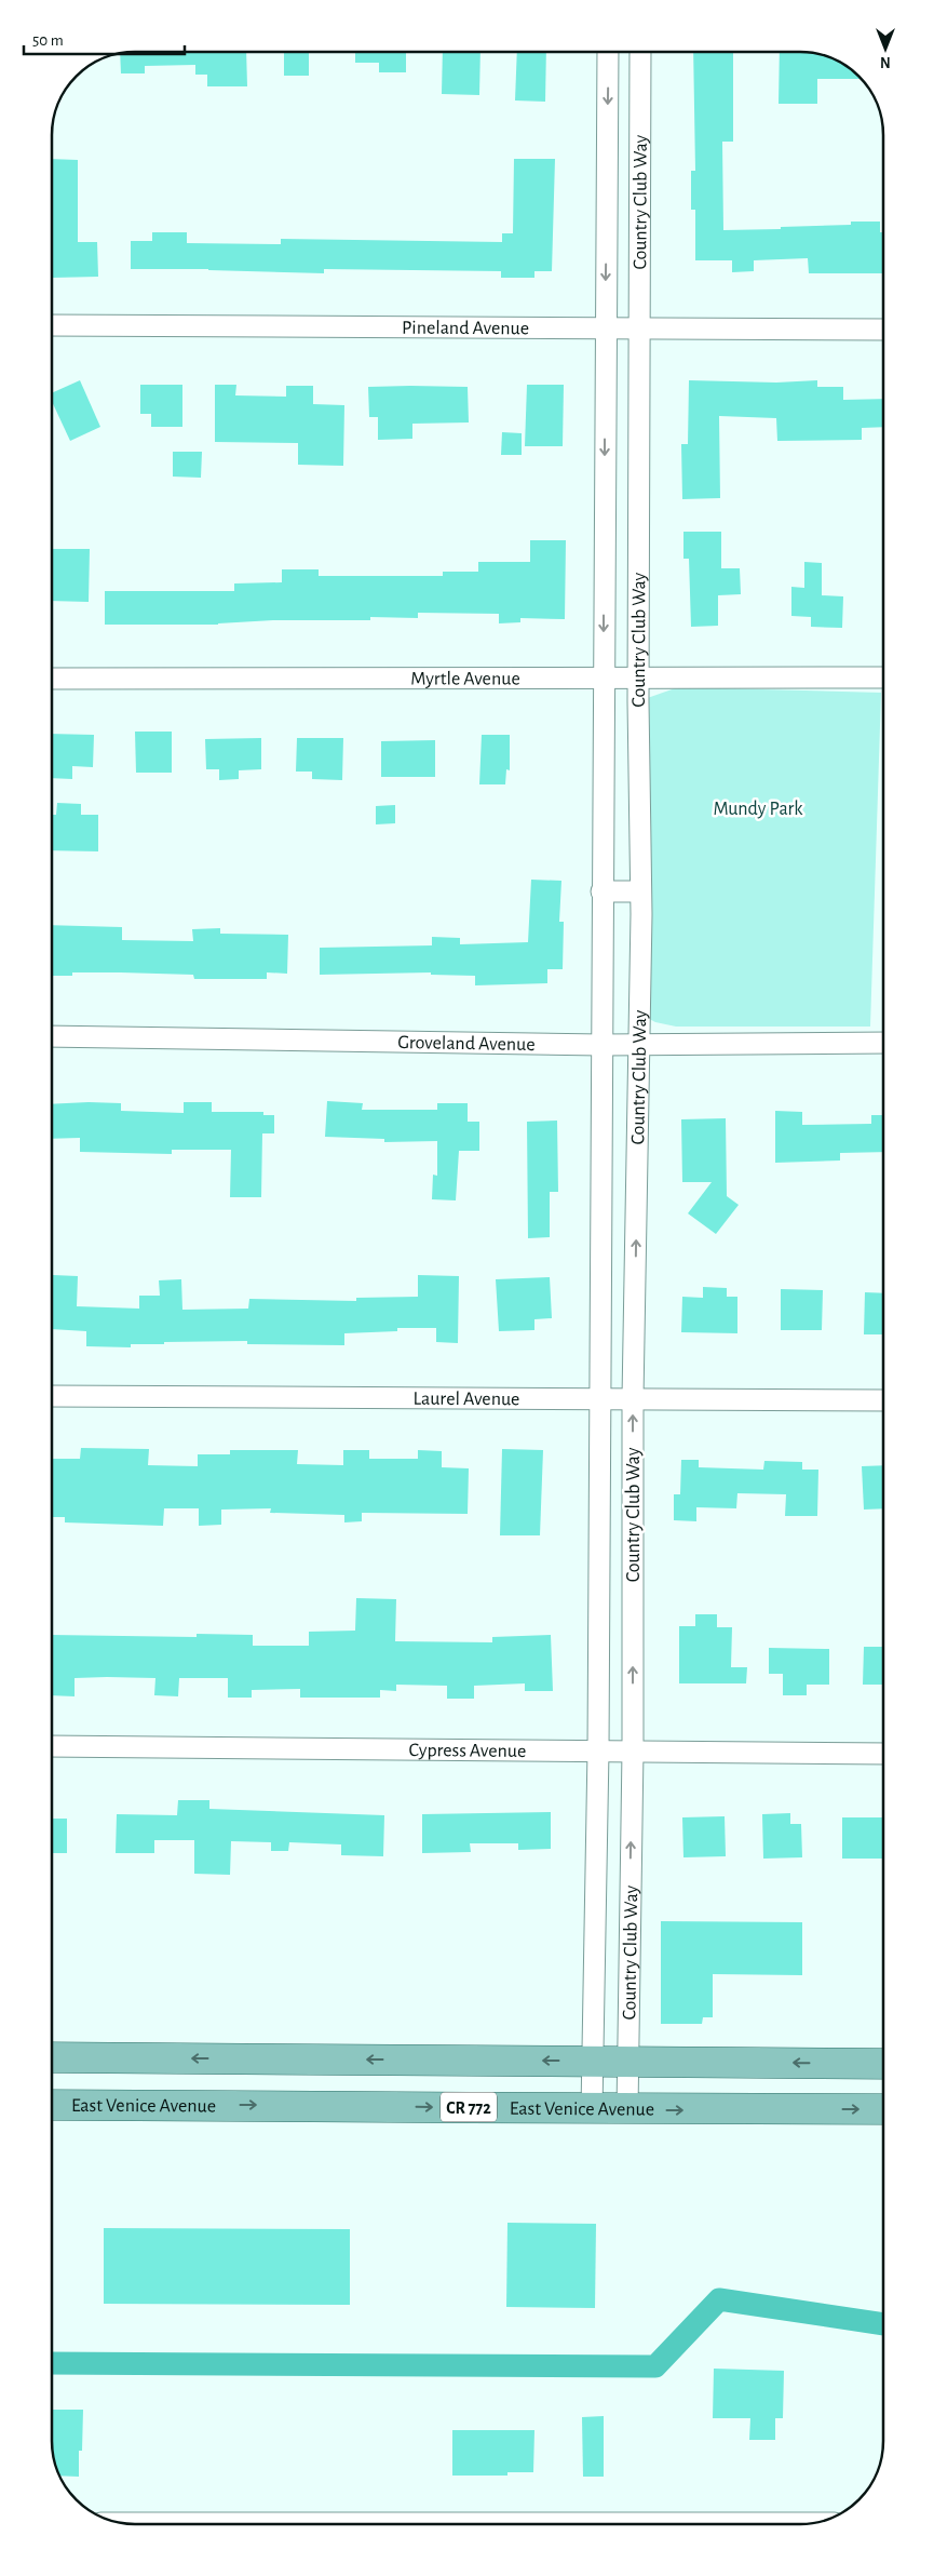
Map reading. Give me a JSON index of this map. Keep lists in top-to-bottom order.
{
  "streets": {
    "main road": ["East Venice Avenue", "CR 772"],
    "street": [
      "Country Club Way",
      "Pineland Avenue",
      "Myrtle Avenue",
      "Groveland Avenue",
      "Laurel Avenue",
      "Cypress Avenue"
    ]
  },
  "crossings": [
    ["Country Club Way", "Pineland Avenue"],
    ["Country Club Way", "Myrtle Avenue"],
    ["Country Club Way", "Groveland Avenue"],
    ["Country Club Way", "Laurel Avenue"],
    ["Country Club Way", "Cypress Avenue"],
    ["Country Club Way", "East Venice Avenue"]
  ],
  "parks": ["Mundy Park"],
  "scale_bar": "50 m",
  "north": "bottom"
}
